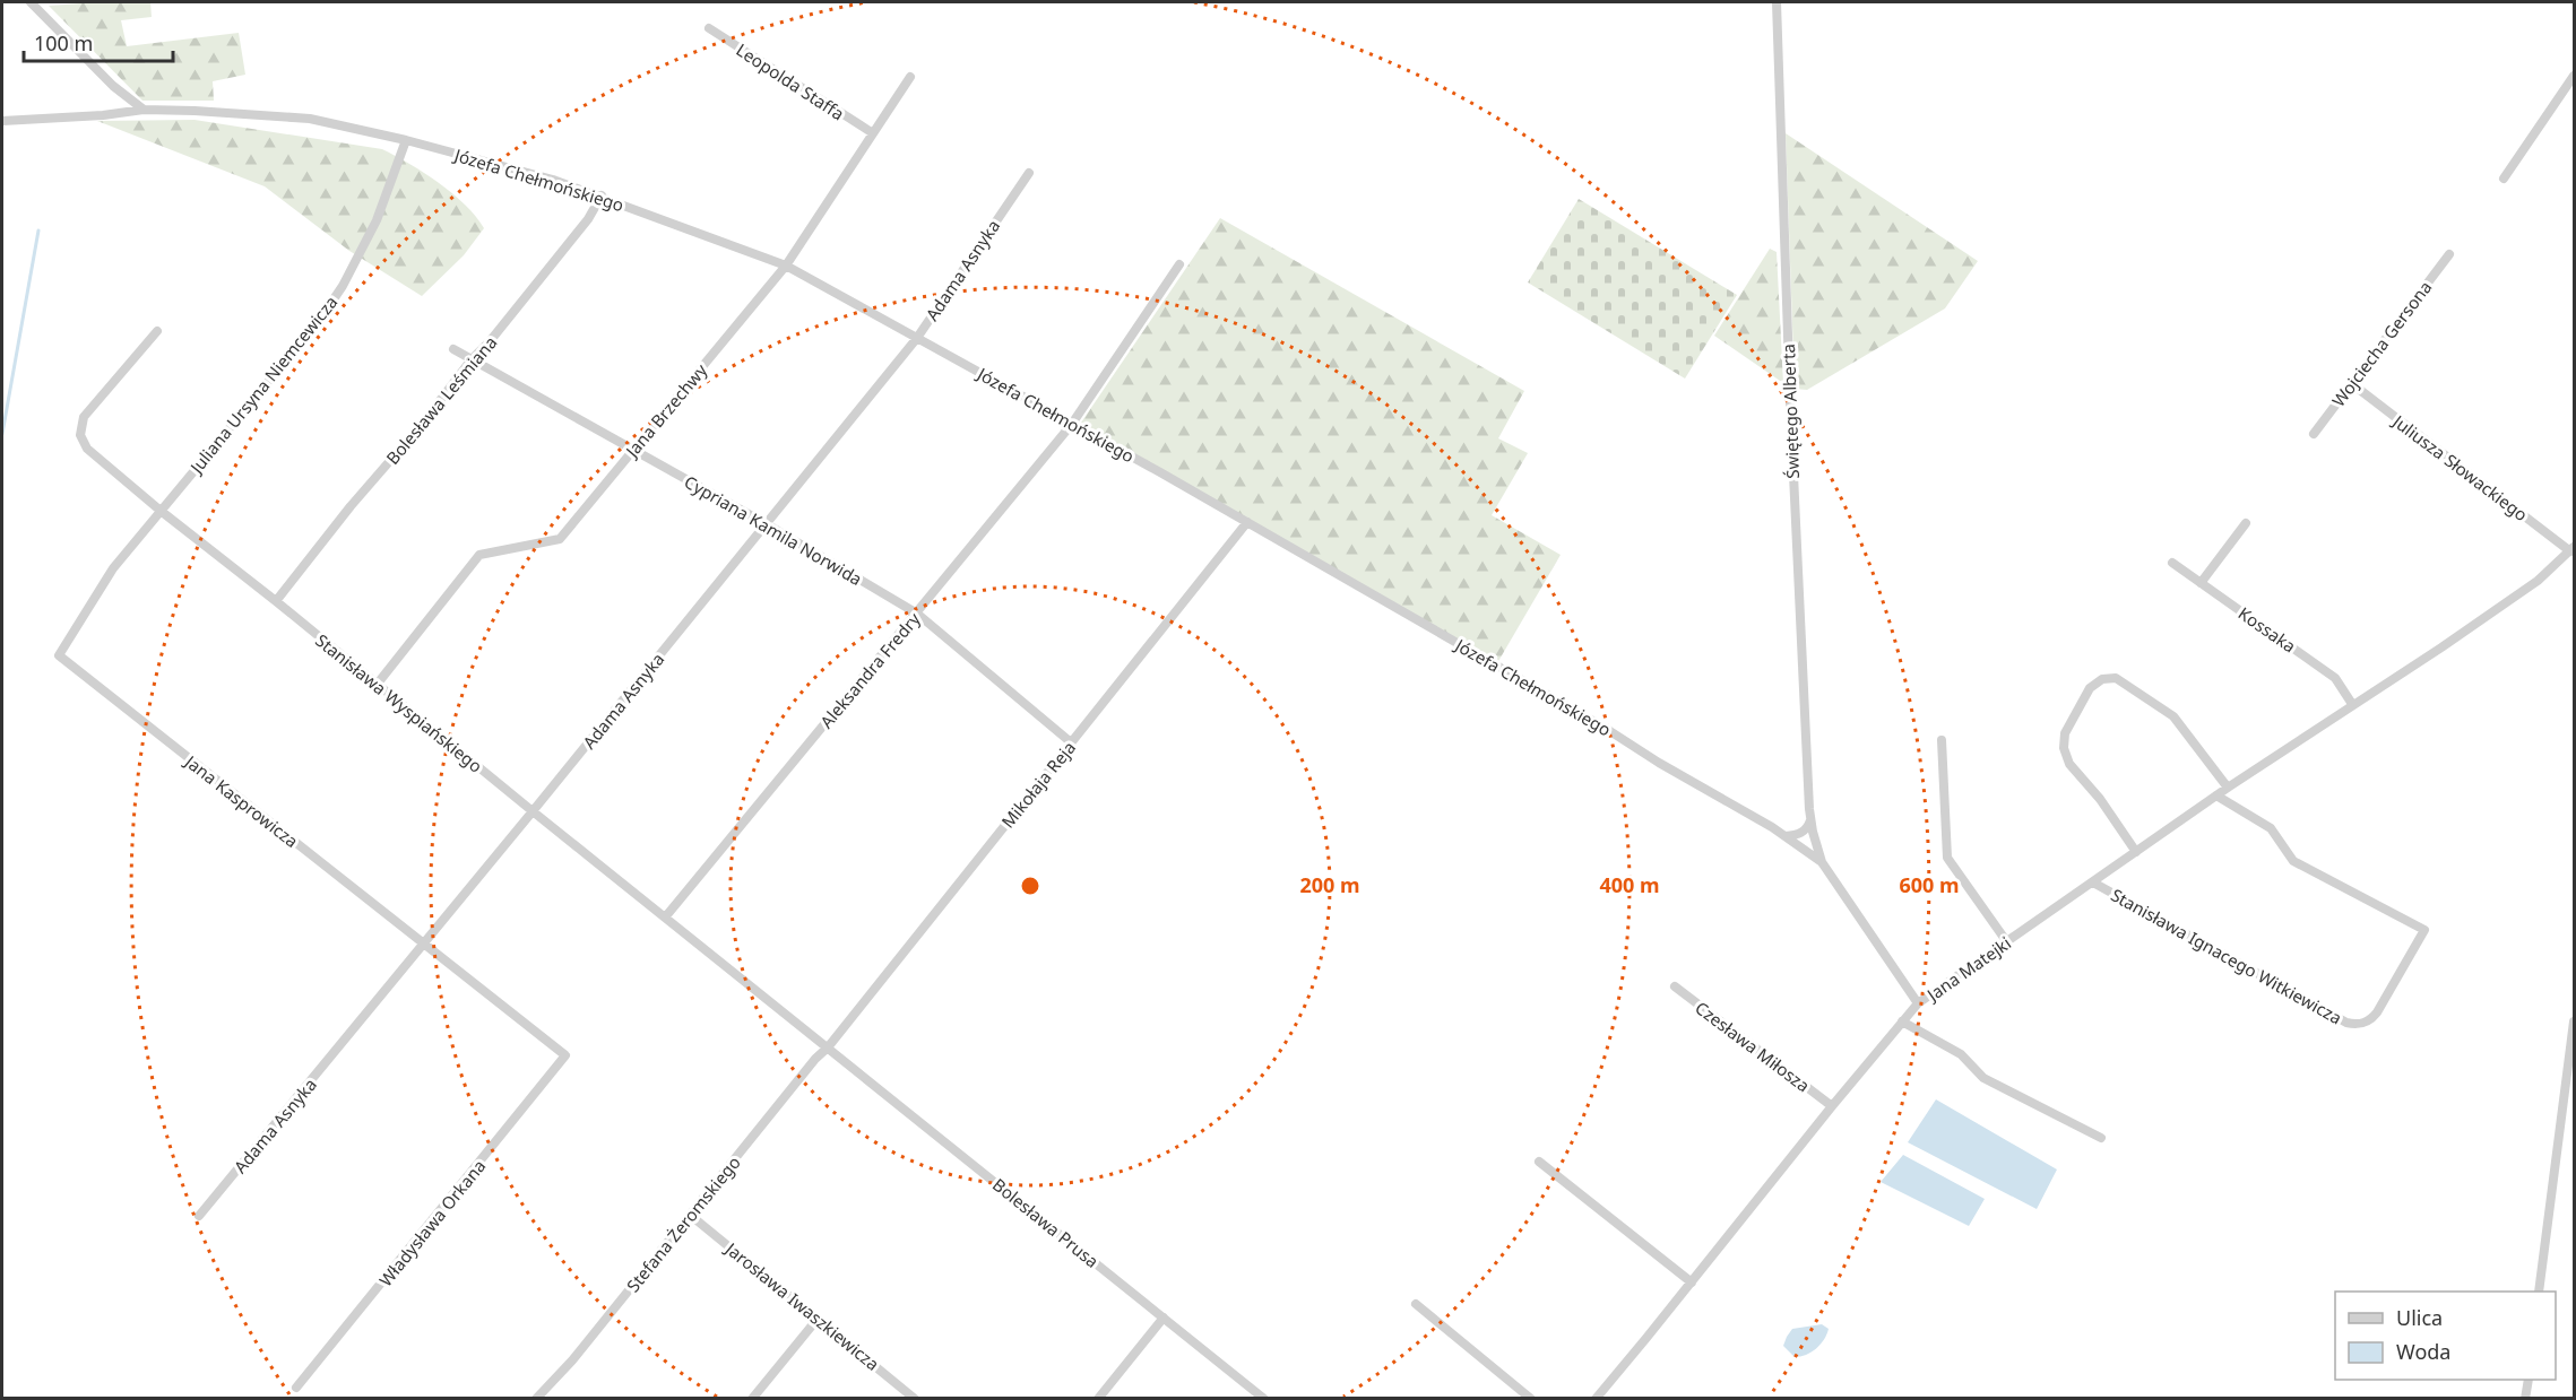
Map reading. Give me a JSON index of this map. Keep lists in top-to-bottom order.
{
  "streets": {
    "street": [
      "Leopolda Staffa",
      "Józefa Chełmońskiego",
      "Adama Asnyka",
      "Wojciecha Gersona",
      "Juliana Ursyna Niemcewicza",
      "Bolesława Leśmiana",
      "Jana Brzechwy",
      "Świętego Alberta",
      "Juliusza Słowackiego",
      "Cypriana Kamila Norwida",
      "Kossaka",
      "Aleksandra Fredry",
      "Stanisława Wyspiańskiego",
      "Mikołaja Reja",
      "Jana Kasprowicza",
      "Stanisława Ignacego Witkiewicza",
      "Jana Matejki",
      "Czesława Miłosza",
      "Władysława Orkana",
      "Bolesława Prusa",
      "Stefana Żeromskiego",
      "Jarosława Iwaszkiewicza"
    ]
  },
  "crossings": [
    ["Leopolda Staffa", "Jana Brzechwy"],
    ["Józefa Chełmońskiego", "Adama Asnyka"],
    ["Józefa Chełmońskiego", "Juliana Ursyna Niemcewicza"],
    ["Józefa Chełmońskiego", "Bolesława Leśmiana"],
    ["Józefa Chełmońskiego", "Jana Brzechwy"],
    ["Józefa Chełmońskiego", "Świętego Alberta"],
    ["Józefa Chełmońskiego", "Aleksandra Fredry"],
    ["Józefa Chełmońskiego", "Mikołaja Reja"],
    ["Józefa Chełmońskiego", "Jana Matejki"],
    ["Adama Asnyka", "Cypriana Kamila Norwida"],
    ["Adama Asnyka", "Stanisława Wyspiańskiego"],
    ["Adama Asnyka", "Jana Kasprowicza"],
    ["Wojciecha Gersona", "Juliusza Słowackiego"],
    ["Juliana Ursyna Niemcewicza", "Stanisława Wyspiańskiego"],
    ["Juliana Ursyna Niemcewicza", "Jana Kasprowicza"],
    ["Bolesława Leśmiana", "Cypriana Kamila Norwida"],
    ["Bolesława Leśmiana", "Stanisława Wyspiańskiego"],
    ["Jana Brzechwy", "Cypriana Kamila Norwida"],
    ["Jana Brzechwy", "Stanisława Wyspiańskiego"],
    ["Juliusza Słowackiego", "Jana Matejki"],
    ["Cypriana Kamila Norwida", "Aleksandra Fredry"],
    ["Cypriana Kamila Norwida", "Mikołaja Reja"],
    ["Kossaka", "Jana Matejki"],
    ["Aleksandra Fredry", "Stanisława Wyspiańskiego"],
    ["Stanisława Wyspiańskiego", "Mikołaja Reja"],
    ["Stanisława Wyspiańskiego", "Jana Kasprowicza"],
    ["Stanisława Wyspiańskiego", "Bolesława Prusa"],
    ["Stanisława Wyspiańskiego", "Stefana Żeromskiego"],
    ["Mikołaja Reja", "Bolesława Prusa"],
    ["Mikołaja Reja", "Stefana Żeromskiego"],
    ["Jana Kasprowicza", "Władysława Orkana"],
    ["Stanisława Ignacego Witkiewicza", "Jana Matejki"],
    ["Jana Matejki", "Czesława Miłosza"],
    ["Bolesława Prusa", "Stefana Żeromskiego"],
    ["Stefana Żeromskiego", "Jarosława Iwaszkiewicza"]
  ],
  "legend": ["Ulica", "Woda"],
  "scale_bar": "100 m",
  "rings": ["200 m", "400 m", "600 m"]
}
